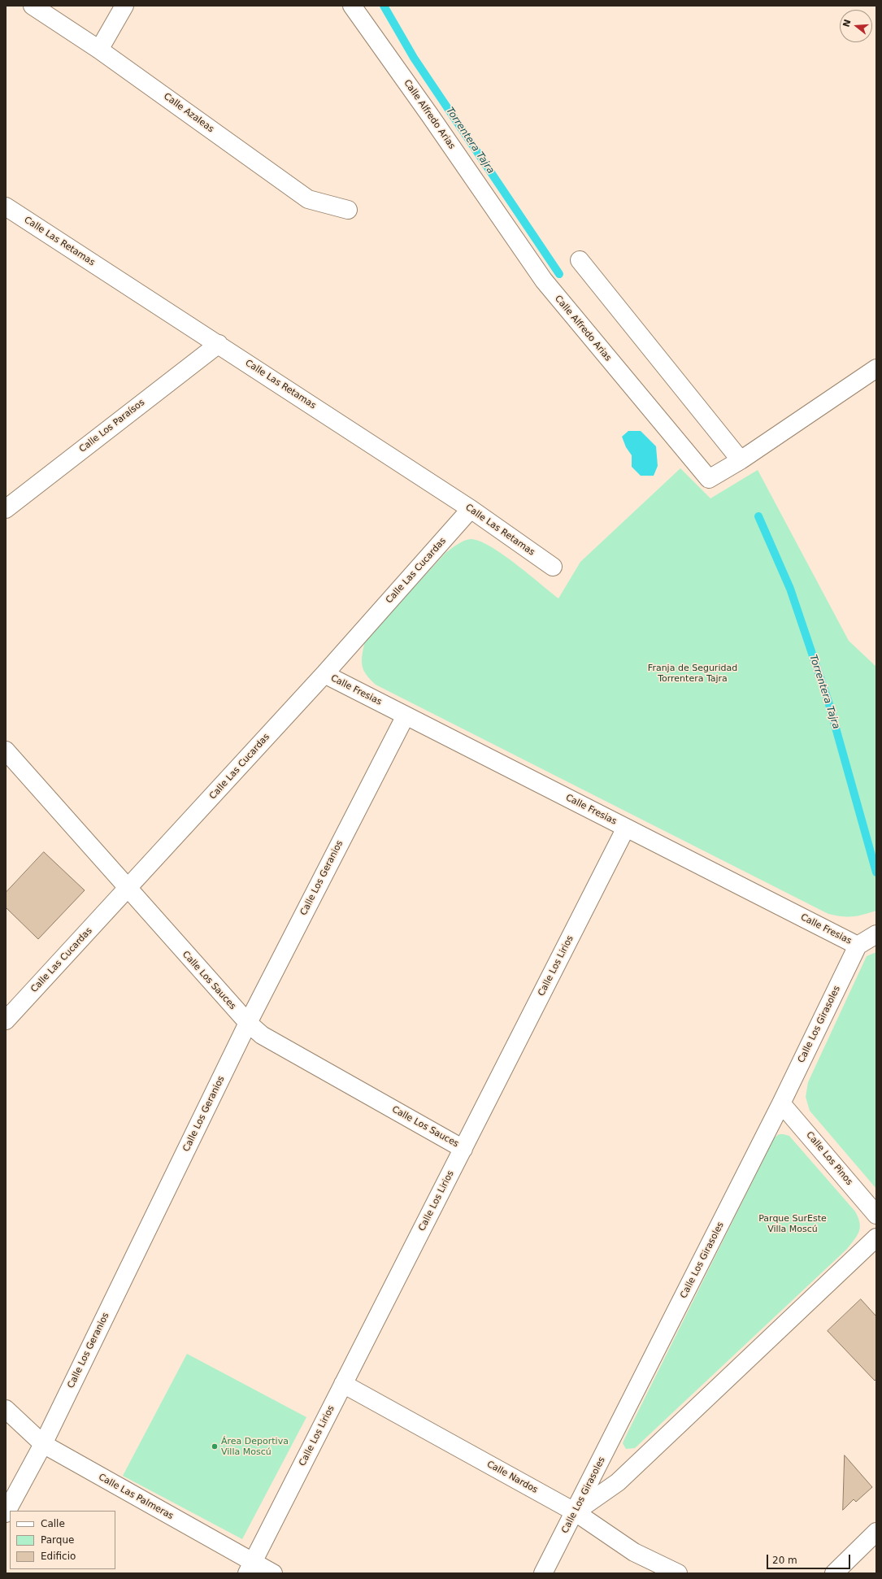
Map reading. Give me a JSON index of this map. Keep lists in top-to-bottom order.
{
  "streets": {
    "street": [
      "Calle Azaleas",
      "Calle Alfredo Arias",
      "Calle Las Retamas",
      "Calle Los Paraísos",
      "Calle Las Cucardas",
      "Calle Fresias",
      "Calle Los Geranios",
      "Calle Los Lirios",
      "Calle Los Sauces",
      "Calle Los Girasoles",
      "Calle Los Pinos",
      "Calle Nardos",
      "Calle Las Palmeras"
    ]
  },
  "crossings": [
    ["Calle Las Retamas", "Calle Los Paraísos"],
    ["Calle Las Retamas", "Calle Las Cucardas"],
    ["Calle Las Cucardas", "Calle Fresias"],
    ["Calle Las Cucardas", "Calle Los Sauces"],
    ["Calle Fresias", "Calle Los Geranios"],
    ["Calle Fresias", "Calle Los Lirios"],
    ["Calle Fresias", "Calle Los Girasoles"],
    ["Calle Los Geranios", "Calle Los Sauces"],
    ["Calle Los Geranios", "Calle Las Palmeras"],
    ["Calle Los Lirios", "Calle Los Sauces"],
    ["Calle Los Lirios", "Calle Nardos"],
    ["Calle Los Lirios", "Calle Las Palmeras"],
    ["Calle Los Girasoles", "Calle Los Pinos"],
    ["Calle Los Girasoles", "Calle Nardos"]
  ],
  "water": ["Torrentera Tajra"],
  "parks": ["Franja de Seguridad Torrentera Tajra", "Parque SurEste Villa Moscú"],
  "places": ["Área Deportiva Villa Moscú"],
  "legend": ["Calle", "Parque", "Edificio"],
  "scale_bar": "20 m",
  "north": "left"
}
